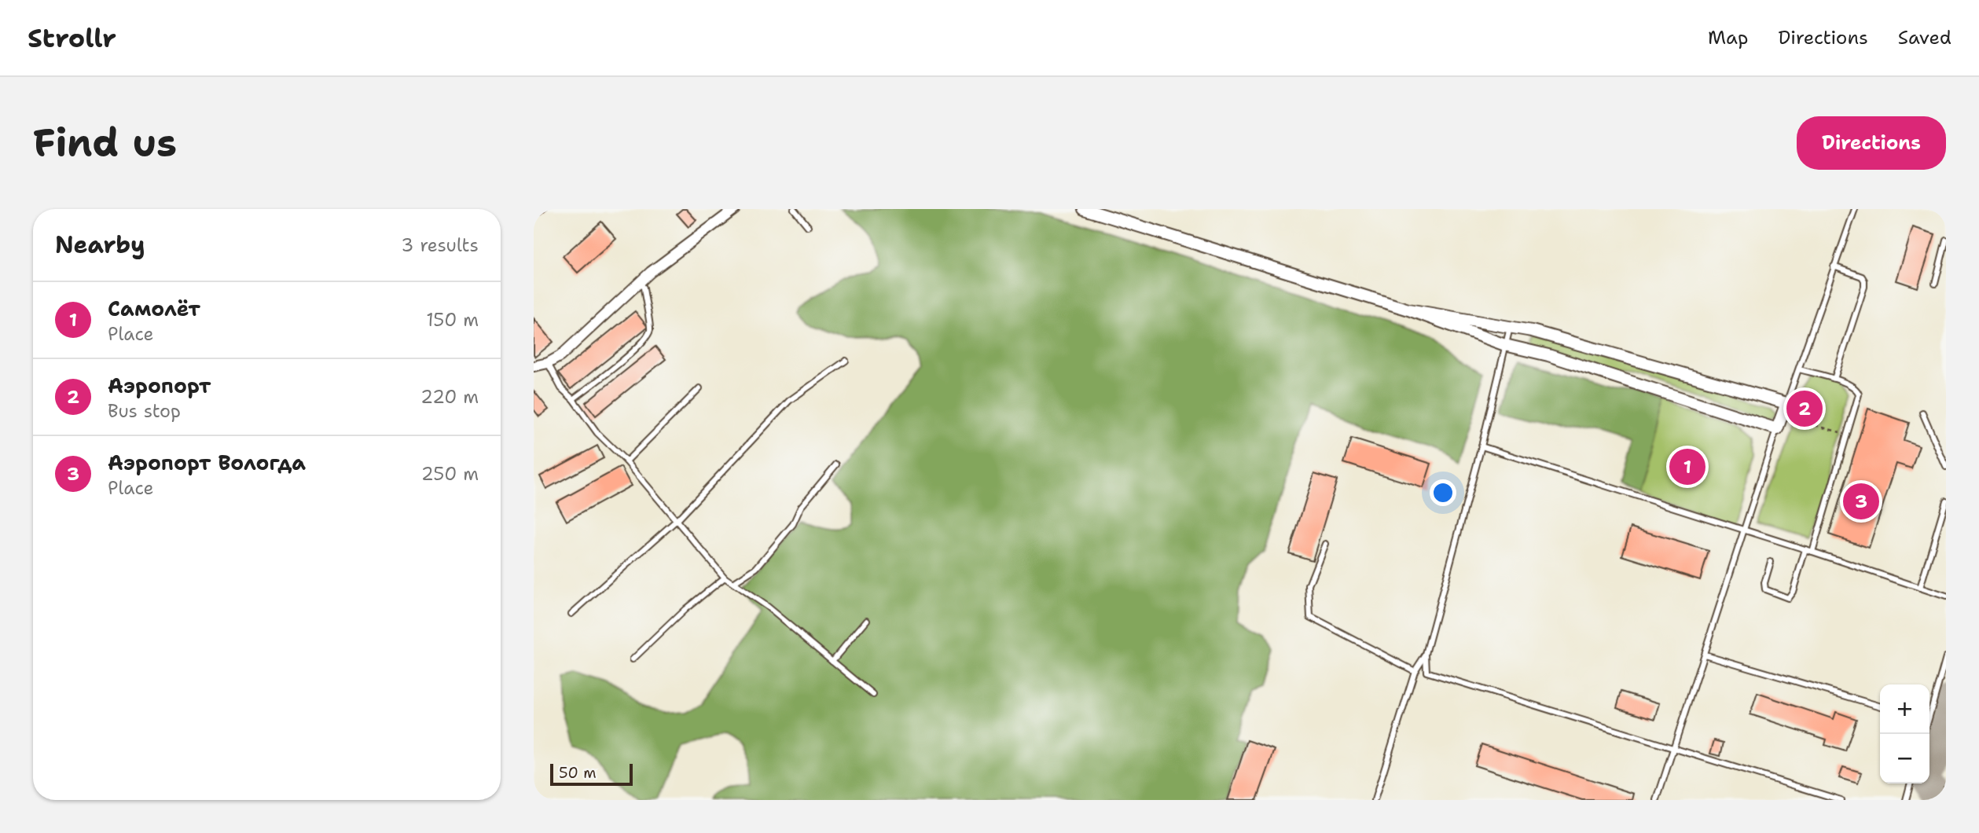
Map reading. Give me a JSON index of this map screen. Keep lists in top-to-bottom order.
{
  "scale_bar": "50 m",
  "page": {
    "header": "Strollr",
    "nav": ["Map", "Directions", "Saved"],
    "buttons": "Directions",
    "title": "Find us",
    "heading": ["Nearby", "3 results"],
    "list": [
      {
        "mark": "1",
        "name": "Самолёт",
        "note": "Place",
        "value": "150 m"
      },
      {
        "mark": "2",
        "name": "Аэропорт",
        "note": "Bus stop",
        "value": "220 m"
      },
      {
        "mark": "3",
        "name": "Аэропорт Вологда",
        "note": "Place",
        "value": "250 m"
      }
    ],
    "pins": ["2", "1", "3"],
    "map_buttons": ["+", "−"],
    "scale": "50 m"
  }
}
